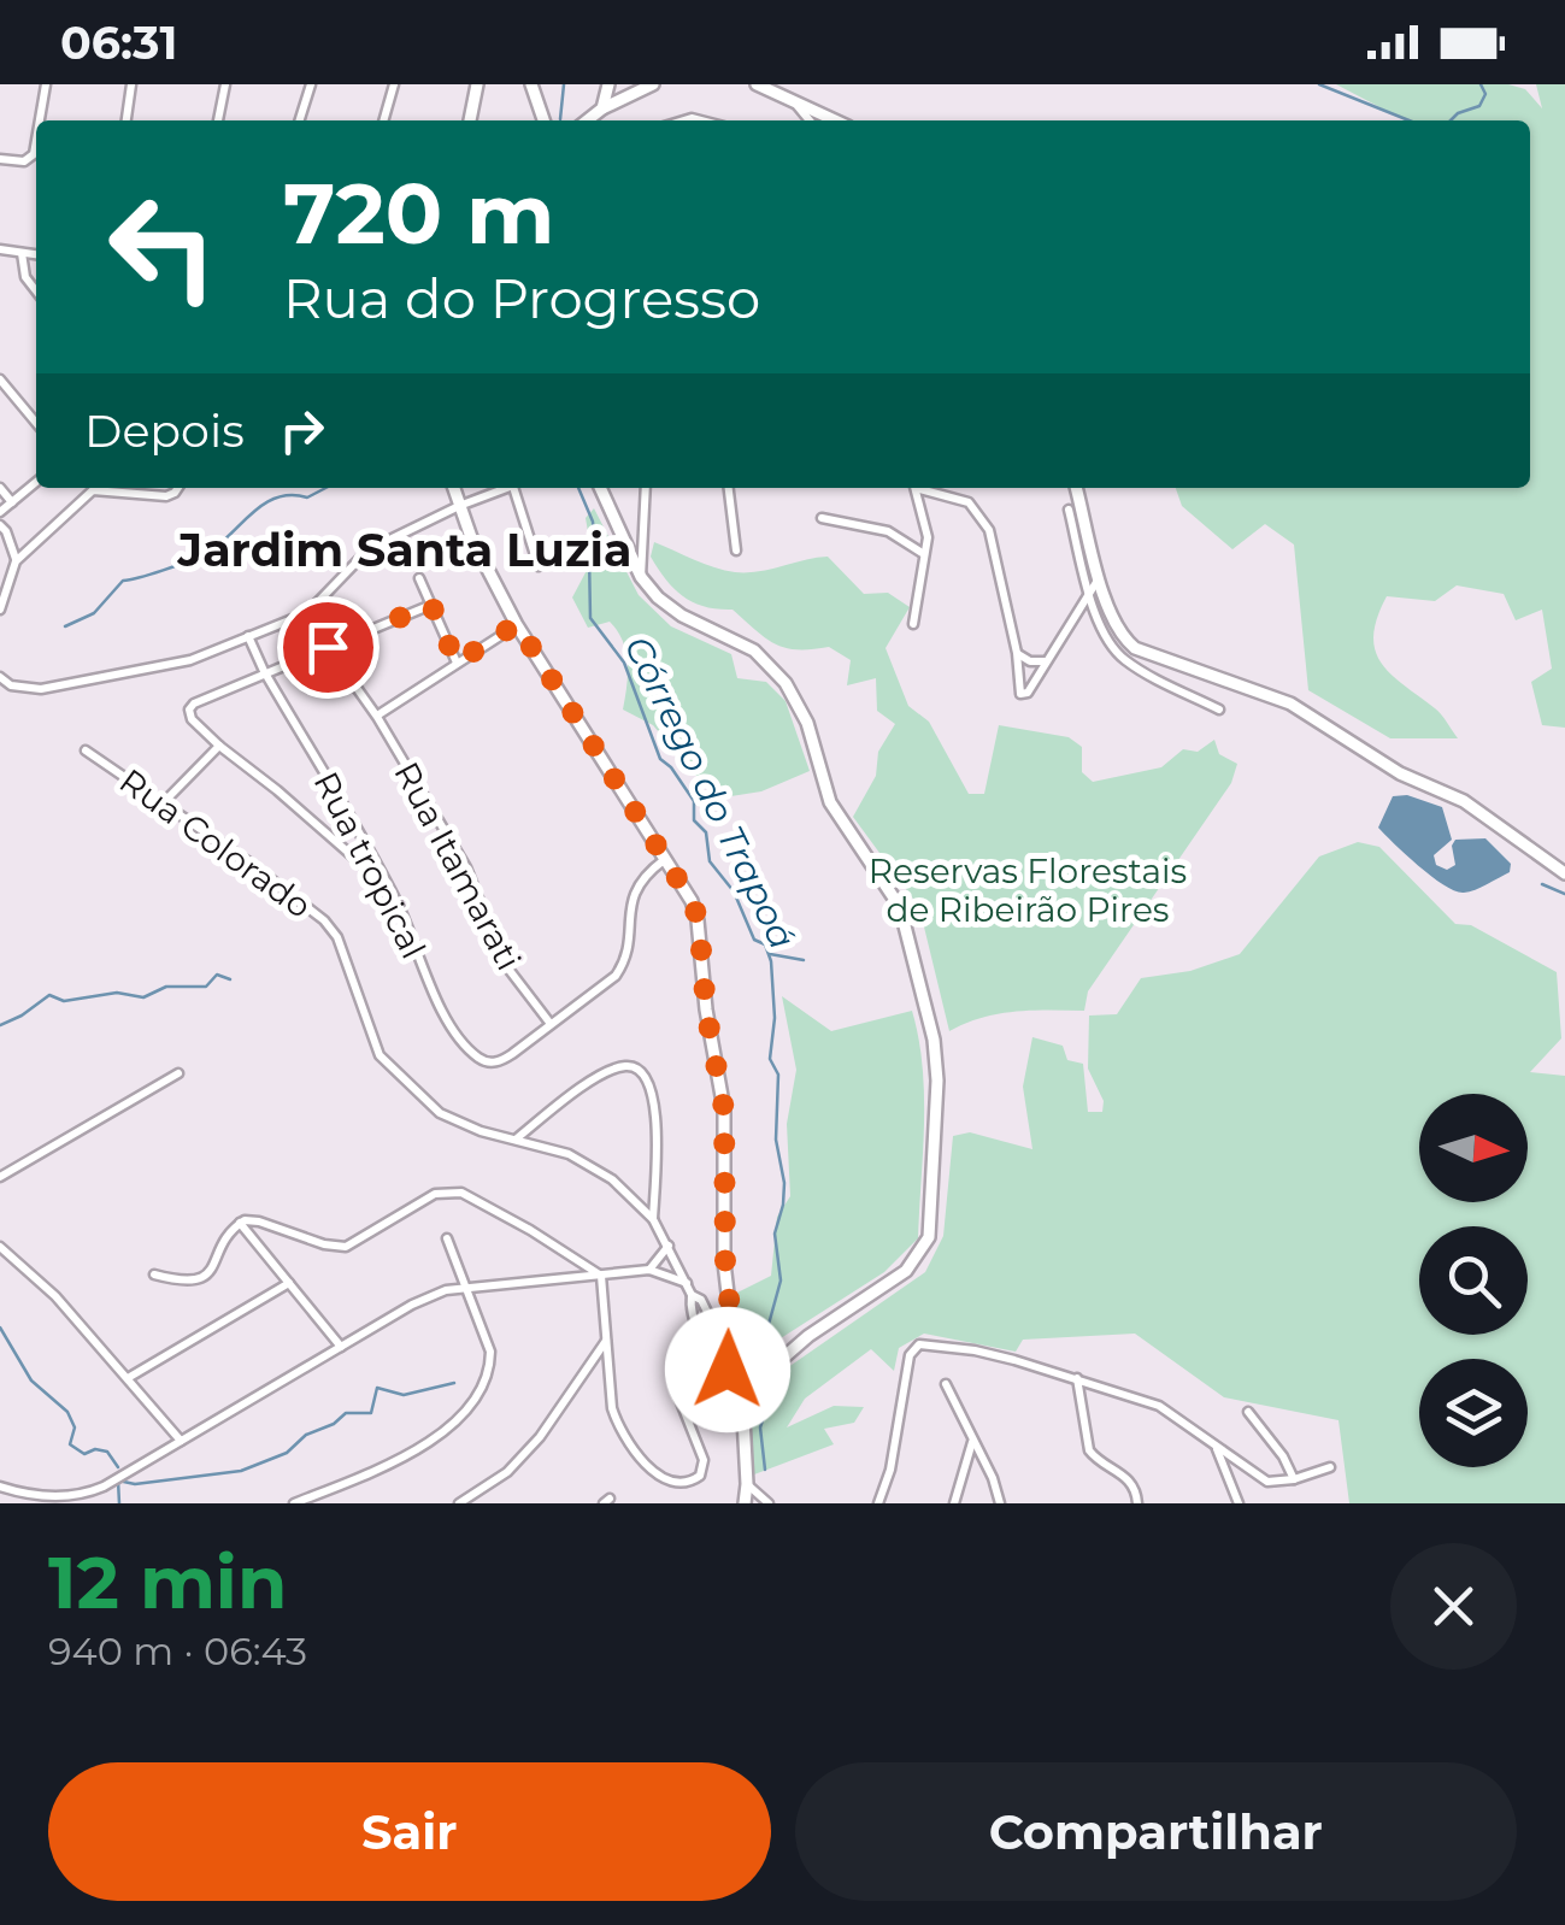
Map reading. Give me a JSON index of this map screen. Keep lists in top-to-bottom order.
{
  "streets": {
    "street": ["Rua Colorado", "Rua tropical", "Rua Itamarati"]
  },
  "crossings": [
    ["Rua tropical", "Rua Itamarati"]
  ],
  "districts": ["Jardim Santa Luzia"],
  "water": ["Córrego do Trapoá"],
  "parks": ["Reservas Florestais de Ribeirão Pires"],
  "north": "right",
  "page": {
    "status": "06:31",
    "turn": ["720 m", "Rua do Progresso"],
    "then": "Depois",
    "heading": ["12 min", "940 m · 06:43"],
    "buttons": ["Sair", "Compartilhar"]
  }
}
